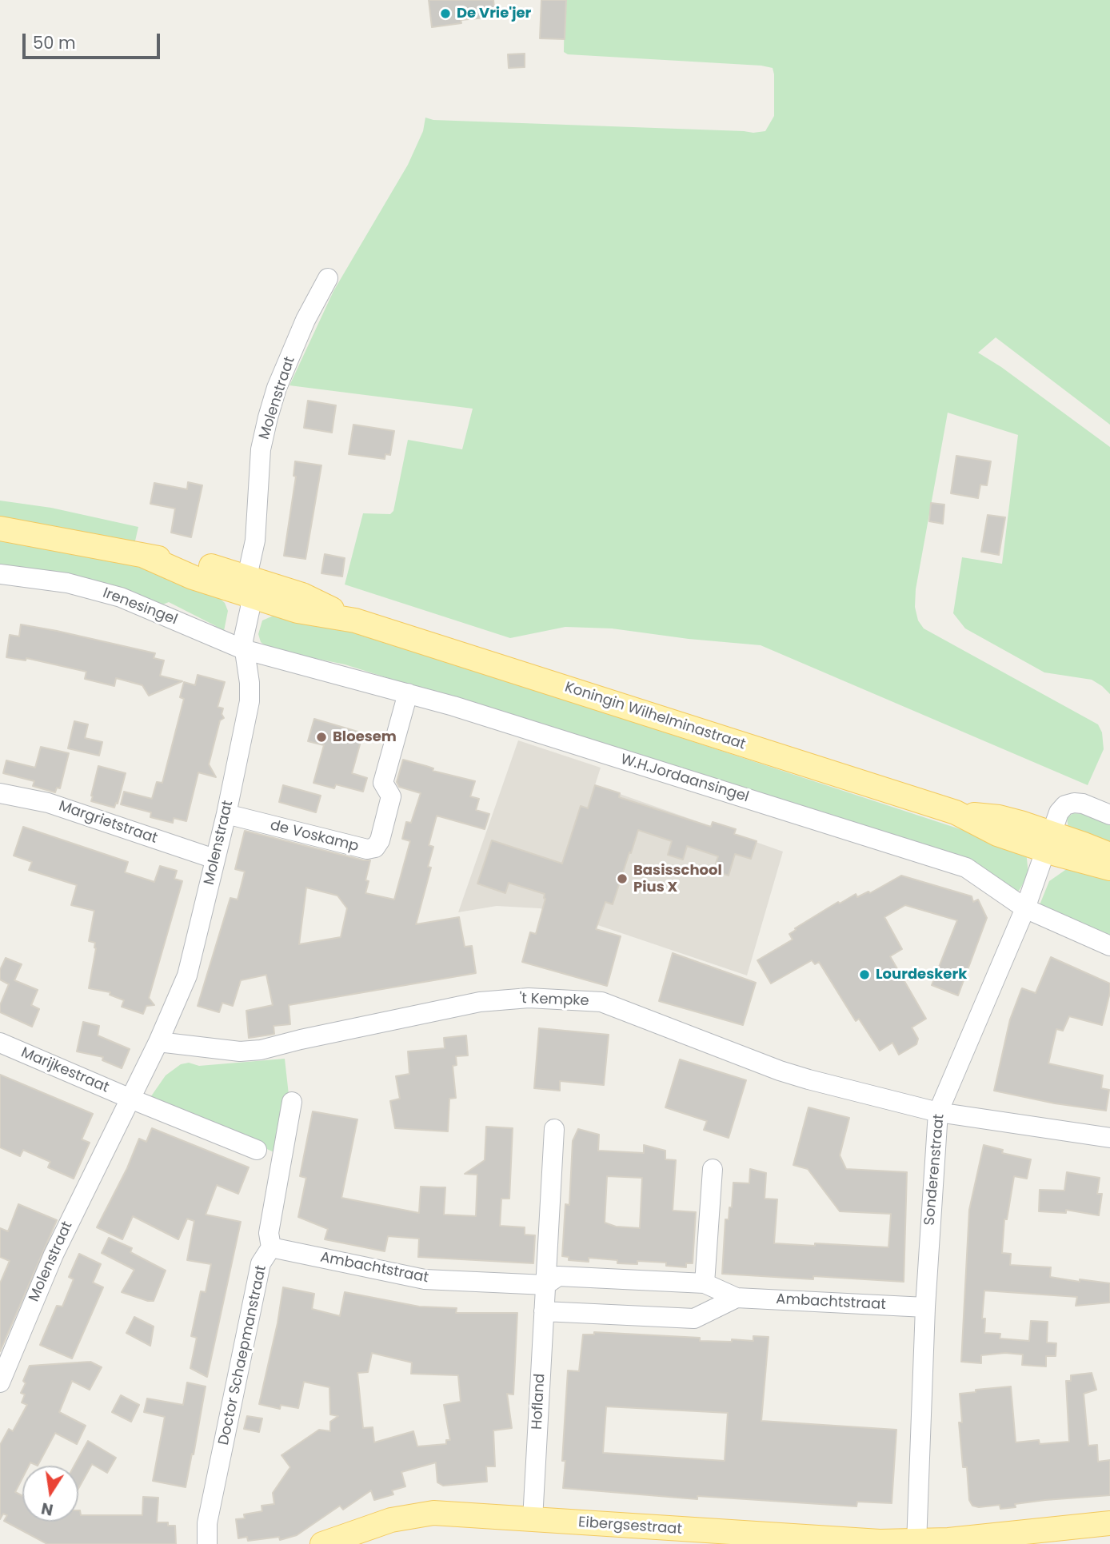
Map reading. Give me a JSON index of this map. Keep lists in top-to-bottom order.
{
  "streets": {
    "main road": ["Koningin Wilhelminastraat", "Eibergsestraat"],
    "street": [
      "Molenstraat",
      "Irenesingel",
      "W.H.Jordaansingel",
      "Margrietstraat",
      "de Voskamp",
      "'t Kempke",
      "Marijkestraat",
      "Sonderenstraat",
      "Ambachtstraat",
      "Doctor Schaepmanstraat",
      "Hofland"
    ]
  },
  "crossings": [
    ["Molenstraat", "Irenesingel"],
    ["Molenstraat", "Koningin Wilhelminastraat"],
    ["Molenstraat", "W.H.Jordaansingel"],
    ["Molenstraat", "Margrietstraat"],
    ["Molenstraat", "de Voskamp"],
    ["Molenstraat", "'t Kempke"],
    ["Molenstraat", "Marijkestraat"],
    ["Irenesingel", "W.H.Jordaansingel"],
    ["Koningin Wilhelminastraat", "Sonderenstraat"],
    ["W.H.Jordaansingel", "de Voskamp"],
    ["W.H.Jordaansingel", "Sonderenstraat"],
    ["'t Kempke", "Sonderenstraat"],
    ["Sonderenstraat", "Ambachtstraat"],
    ["Sonderenstraat", "Eibergsestraat"],
    ["Ambachtstraat", "Doctor Schaepmanstraat"],
    ["Ambachtstraat", "Hofland"],
    ["Hofland", "Eibergsestraat"]
  ],
  "places": [
    "De Vrie'jer",
    "Bloesem",
    "Basisschool Pius X",
    "Lourdeskerk"
  ],
  "scale_bar": "50 m",
  "north": "bottom"
}
